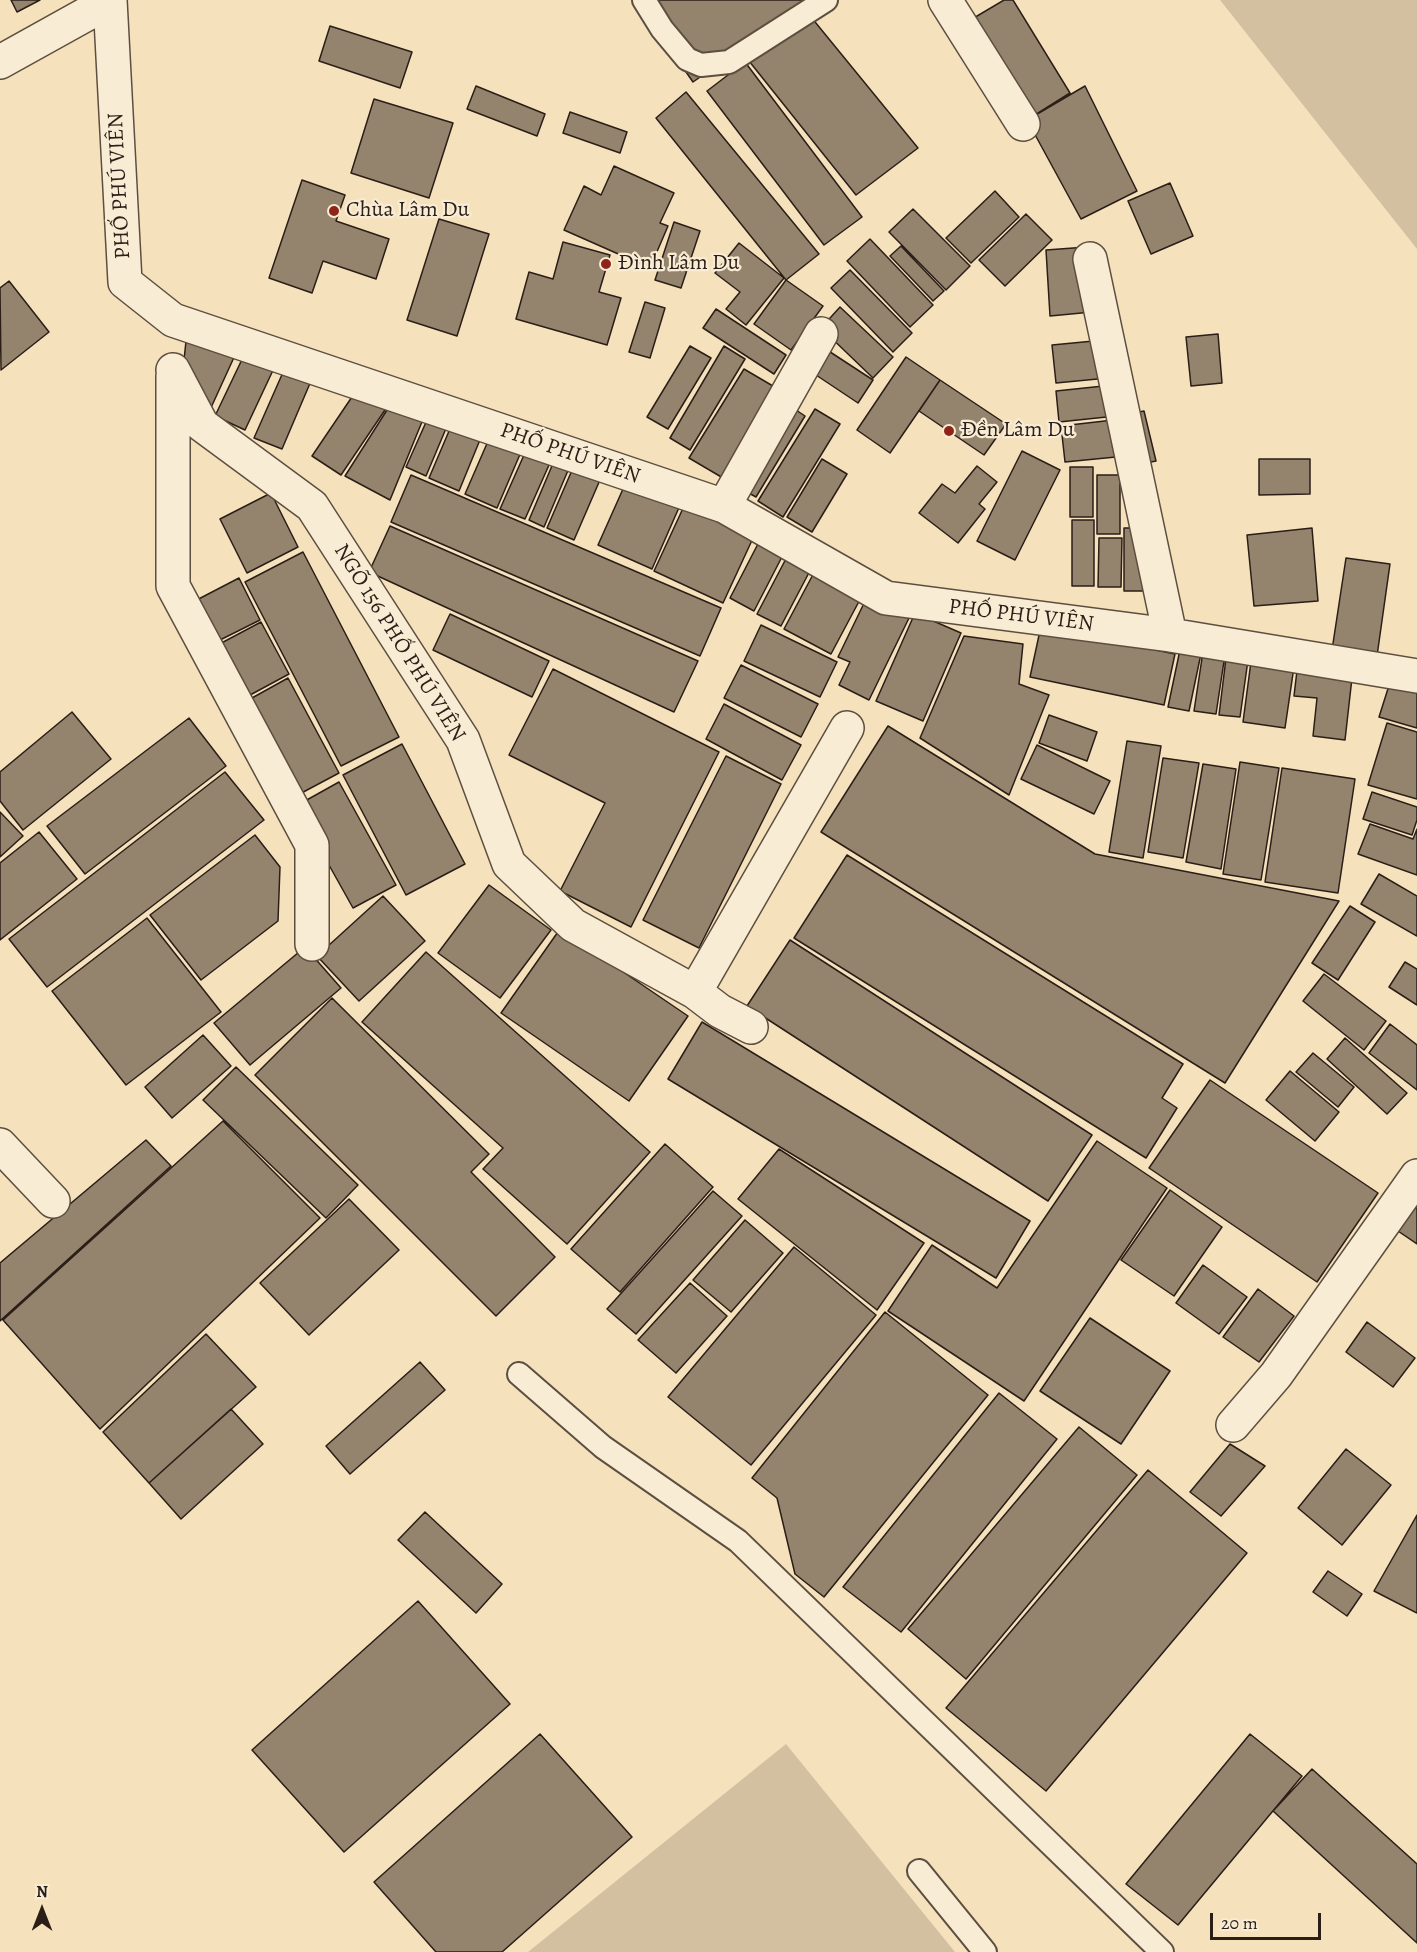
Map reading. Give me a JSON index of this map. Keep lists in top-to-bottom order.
{
  "streets": {
    "street": ["PHỐ PHÚ VIÊN", "NGÕ 156 PHỐ PHÚ VIÊN"]
  },
  "places": ["Chùa Lâm Du", "Đình Lâm Du", "Đền Lâm Du"],
  "scale_bar": "20 m",
  "north": "top"
}
